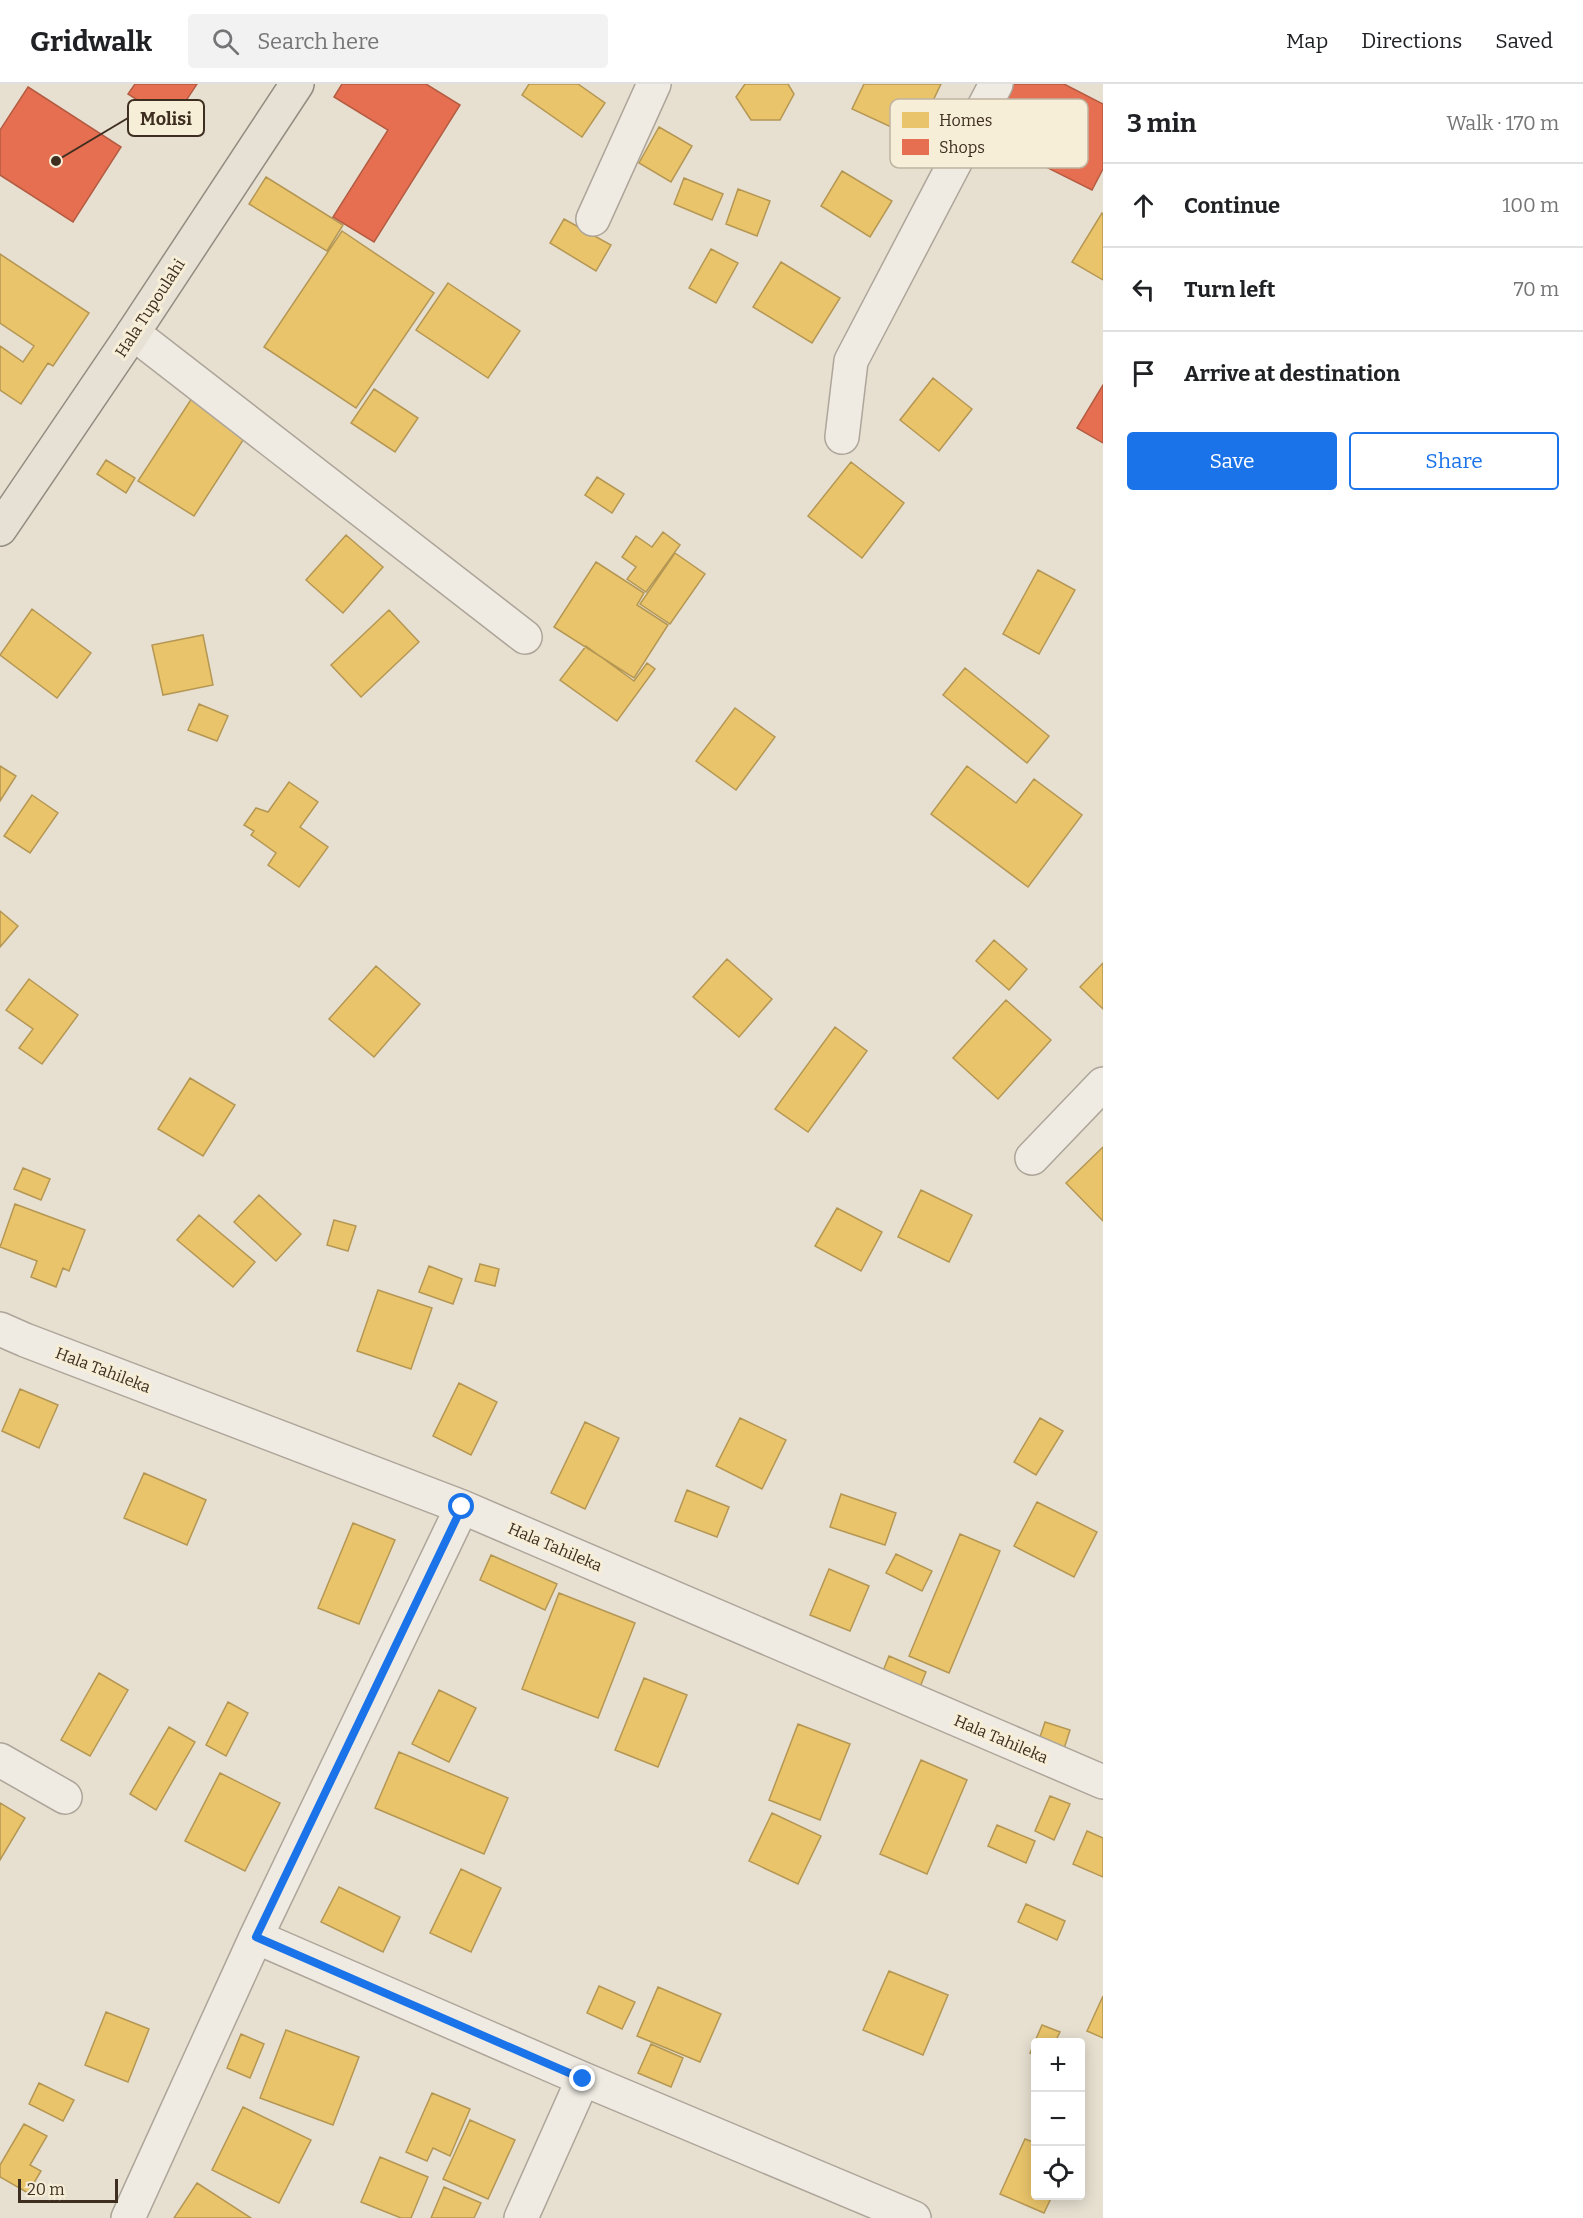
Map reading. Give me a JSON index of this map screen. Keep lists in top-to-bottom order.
{
  "streets": {
    "main road": ["Hala Tupoulahi"],
    "street": ["Hala Tahileka"]
  },
  "places": ["Molisi"],
  "legend": ["Homes", "Shops"],
  "scale_bar": "20 m",
  "page": {
    "header": "Gridwalk",
    "search": "Search here",
    "nav": ["Map", "Directions", "Saved"],
    "heading": ["3 min", "Walk · 170 m"],
    "list": [
      ["Continue", "100 m"],
      ["Turn left", "70 m"],
      "Arrive at destination"
    ],
    "buttons": ["Save", "Share"],
    "map_buttons": ["+", "−"],
    "scale": "20 m"
  }
}
